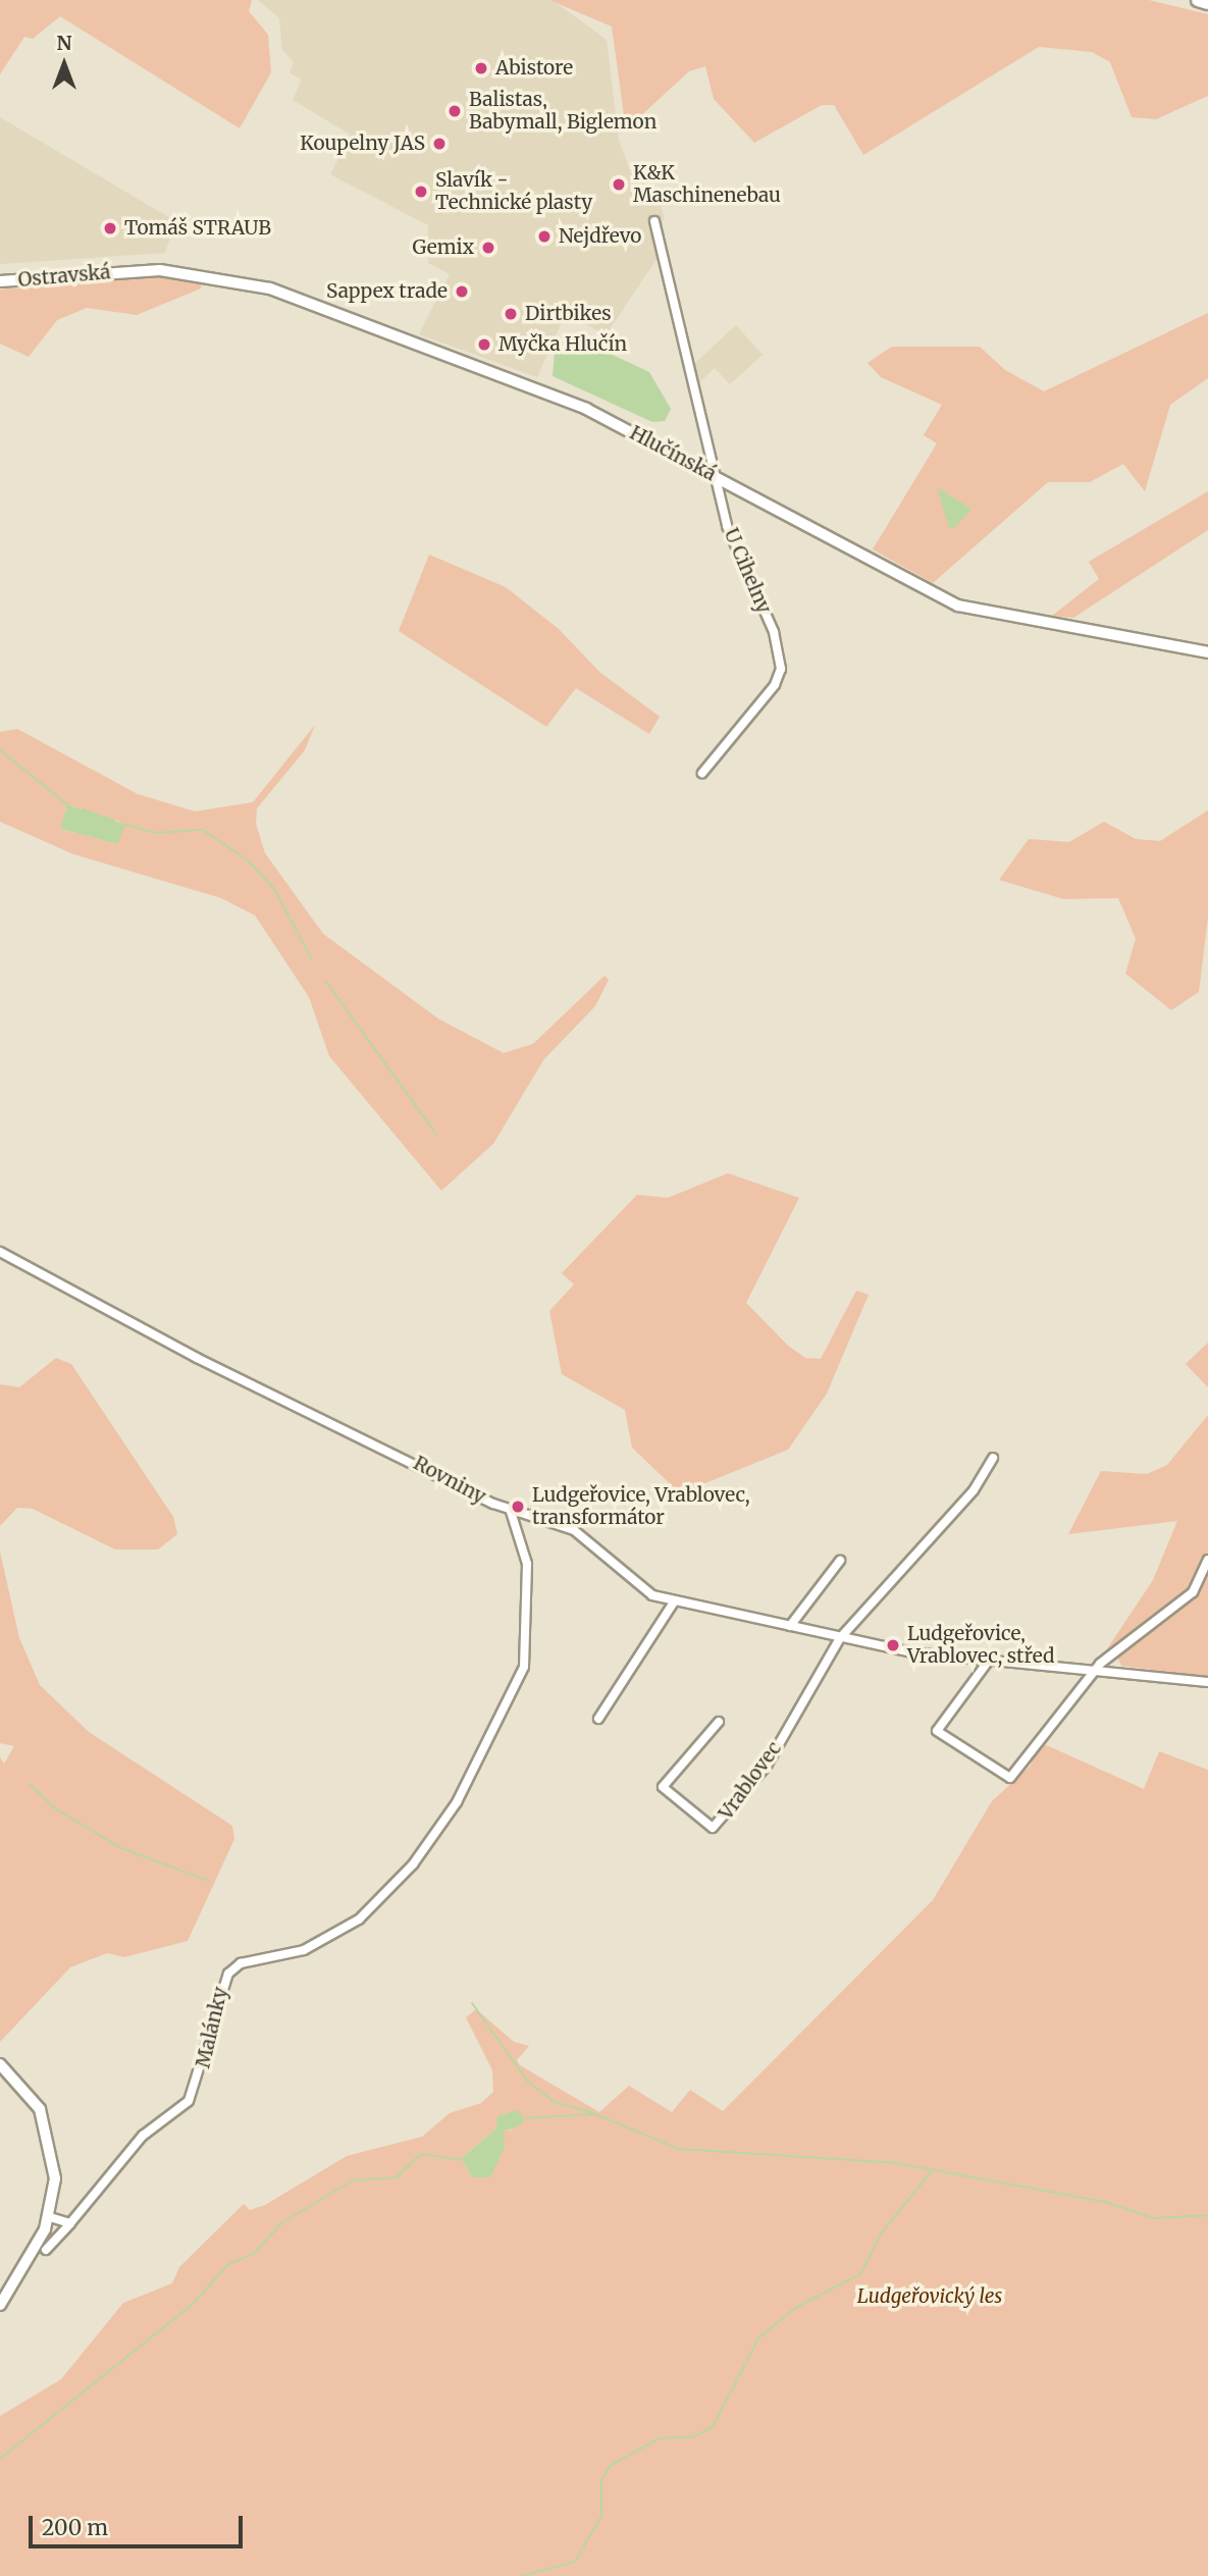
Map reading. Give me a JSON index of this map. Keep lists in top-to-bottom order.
{
  "streets": {
    "street": [
      "Ostravská",
      "Hlučínská",
      "U Cihelny",
      "Rovniny",
      "Vrablovec",
      "Malánky"
    ]
  },
  "crossings": [
    ["Ostravská", "Hlučínská"],
    ["Hlučínská", "U Cihelny"],
    ["Rovniny", "Malánky"]
  ],
  "parks": ["Ludgeřovický les"],
  "places": [
    "Abistore",
    "Balistas, Babymall, Biglemon",
    "Koupelny JAS",
    "K&K Maschinenebau",
    "Slavík - Technické plasty",
    "Tomáš STRAUB",
    "Nejdřevo",
    "Gemix",
    "Sappex trade",
    "Dirtbikes",
    "Myčka Hlučín",
    "Ludgeřovice, Vrablovec, transformátor",
    "Ludgeřovice, Vrablovec, střed"
  ],
  "scale_bar": "200 m",
  "north": "top"
}
